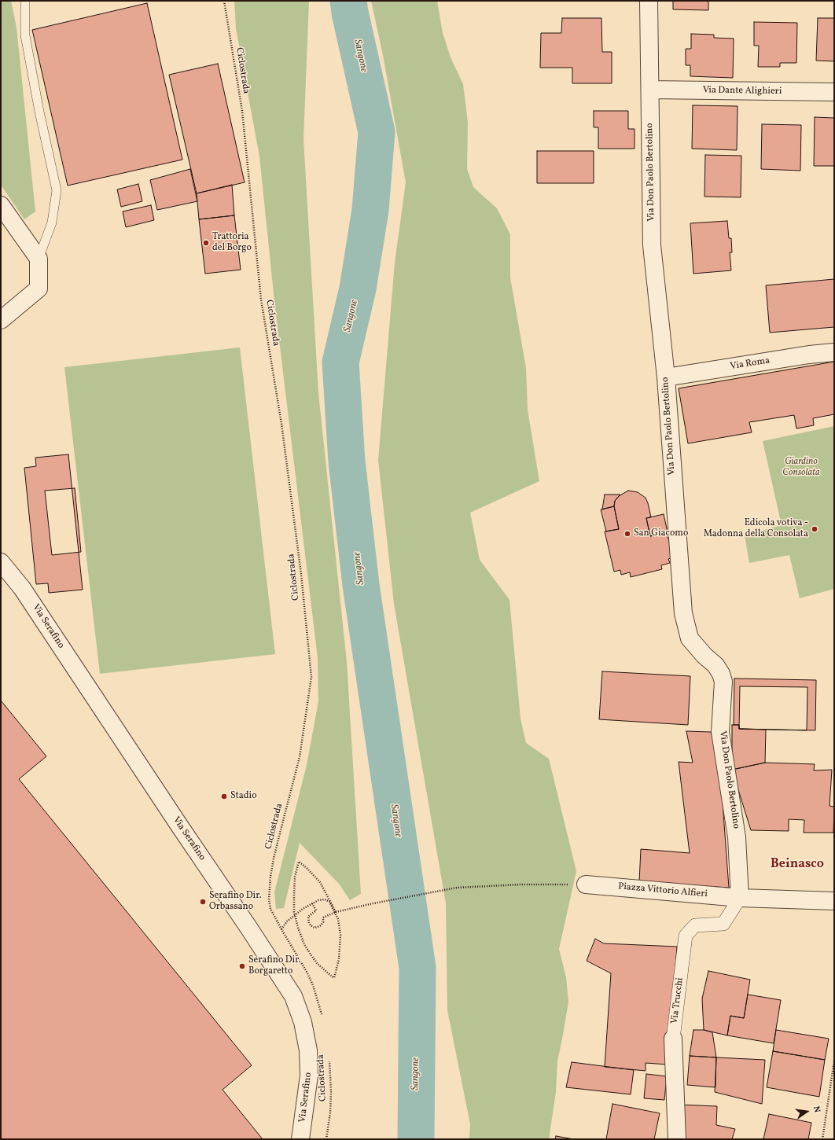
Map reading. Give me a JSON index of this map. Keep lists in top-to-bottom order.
{
  "streets": {
    "street": [
      "Via Dante Alighieri",
      "Via Don Paolo Bertolino",
      "Via Roma",
      "Via Serafino",
      "Piazza Vittorio Alfieri",
      "Via Trucchi"
    ],
    "path": ["Ciclostrada"]
  },
  "crossings": [
    ["Via Dante Alighieri", "Via Don Paolo Bertolino"],
    ["Via Don Paolo Bertolino", "Via Roma"],
    ["Via Don Paolo Bertolino", "Piazza Vittorio Alfieri"],
    ["Via Don Paolo Bertolino", "Via Trucchi"],
    ["Piazza Vittorio Alfieri", "Via Trucchi"]
  ],
  "districts": ["Beinasco"],
  "water": ["Sangone"],
  "parks": ["Giardino Consolata"],
  "places": [
    "Trattoria del Borgo",
    "Edicola votiva - Madonna della Consolata",
    "San Giacomo",
    "Stadio",
    "Serafino Dir. Orbassano",
    "Serafino Dir. Borgaretto"
  ],
  "north": "right"
}
